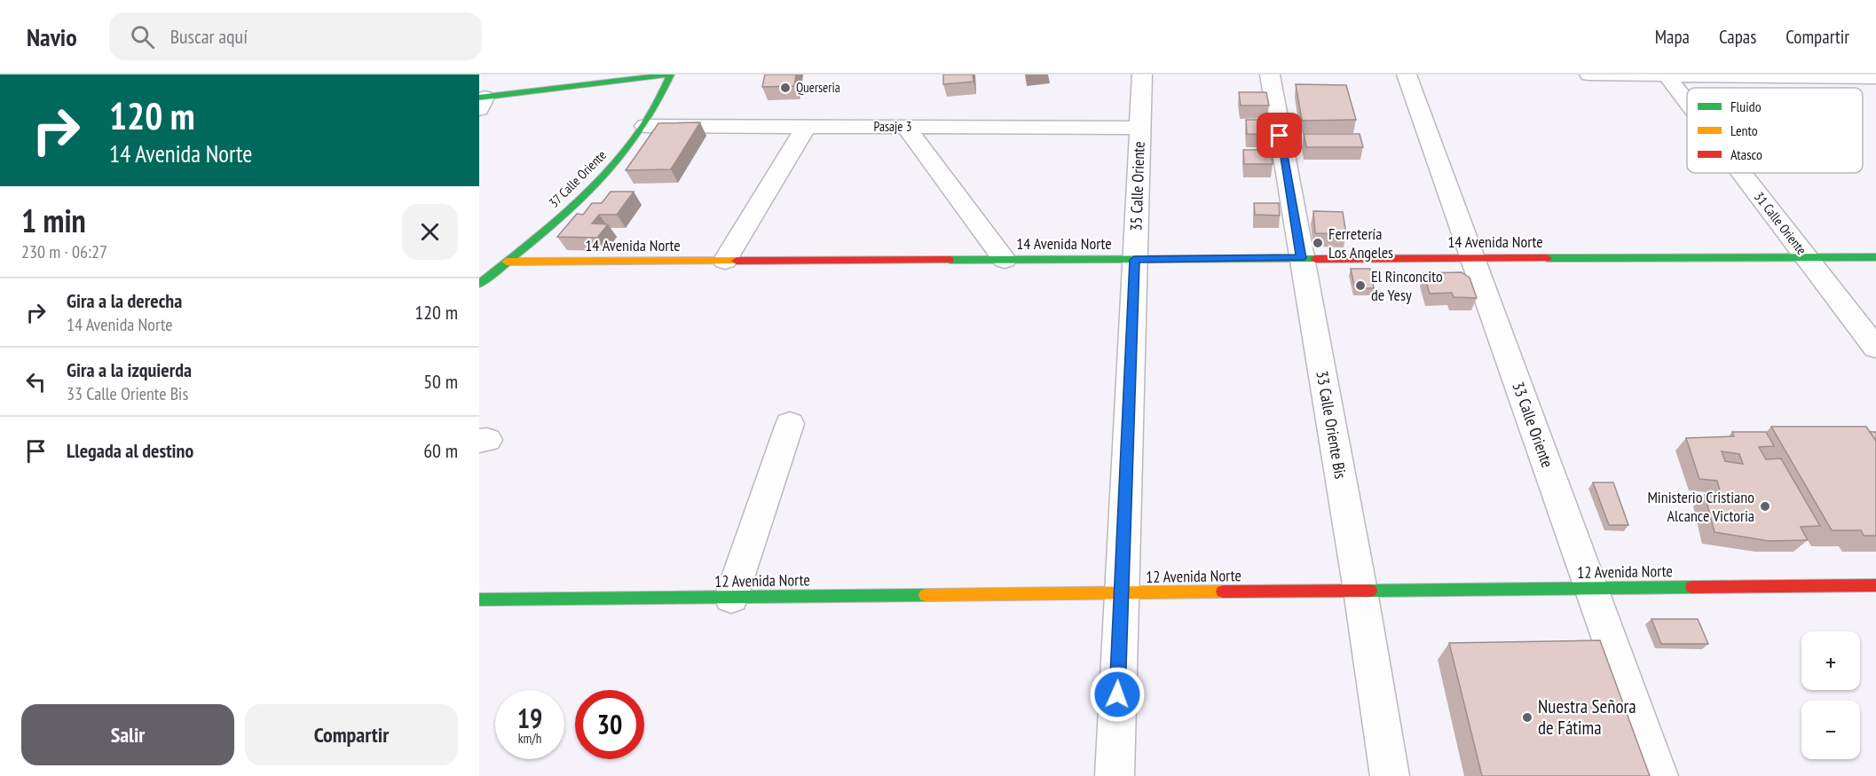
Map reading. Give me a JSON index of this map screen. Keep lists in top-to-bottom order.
{
  "streets": {
    "street": [
      "Pasaje 3",
      "37 Calle Oriente",
      "35 Calle Oriente",
      "31 Calle Oriente",
      "14 Avenida Norte",
      "33 Calle Oriente Bis",
      "33 Calle Oriente",
      "12 Avenida Norte"
    ]
  },
  "crossings": [
    ["Pasaje 3", "37 Calle Oriente"],
    ["Pasaje 3", "35 Calle Oriente"],
    ["37 Calle Oriente", "14 Avenida Norte"],
    ["35 Calle Oriente", "14 Avenida Norte"],
    ["35 Calle Oriente", "12 Avenida Norte"],
    ["31 Calle Oriente", "14 Avenida Norte"],
    ["14 Avenida Norte", "33 Calle Oriente Bis"],
    ["14 Avenida Norte", "33 Calle Oriente"],
    ["33 Calle Oriente Bis", "12 Avenida Norte"],
    ["33 Calle Oriente", "12 Avenida Norte"]
  ],
  "places": [
    "Querseria",
    "Ferretería Los Angeles",
    "El Rinconcito de Yesy",
    "Ministerio Cristiano Alcance Victoria",
    "Nuestra Señora de Fátima"
  ],
  "legend": ["Fluido", "Lento", "Atasco"],
  "page": {
    "header": "Navio",
    "search": "Buscar aquí",
    "nav": ["Mapa", "Capas", "Compartir"],
    "turn": ["120 m", "14 Avenida Norte"],
    "heading": ["1 min", "230 m · 06:27"],
    "list": [
      {
        "name": "Gira a la derecha",
        "note": "14 Avenida Norte",
        "value": "120 m"
      },
      {
        "name": "Gira a la izquierda",
        "note": "33 Calle Oriente Bis",
        "value": "50 m"
      },
      {
        "name": "Llegada al destino",
        "value": "60 m"
      }
    ],
    "map_buttons": ["+", "−"],
    "speed": "19 km/h",
    "limit": "30",
    "buttons": ["Salir", "Compartir"]
  }
}
